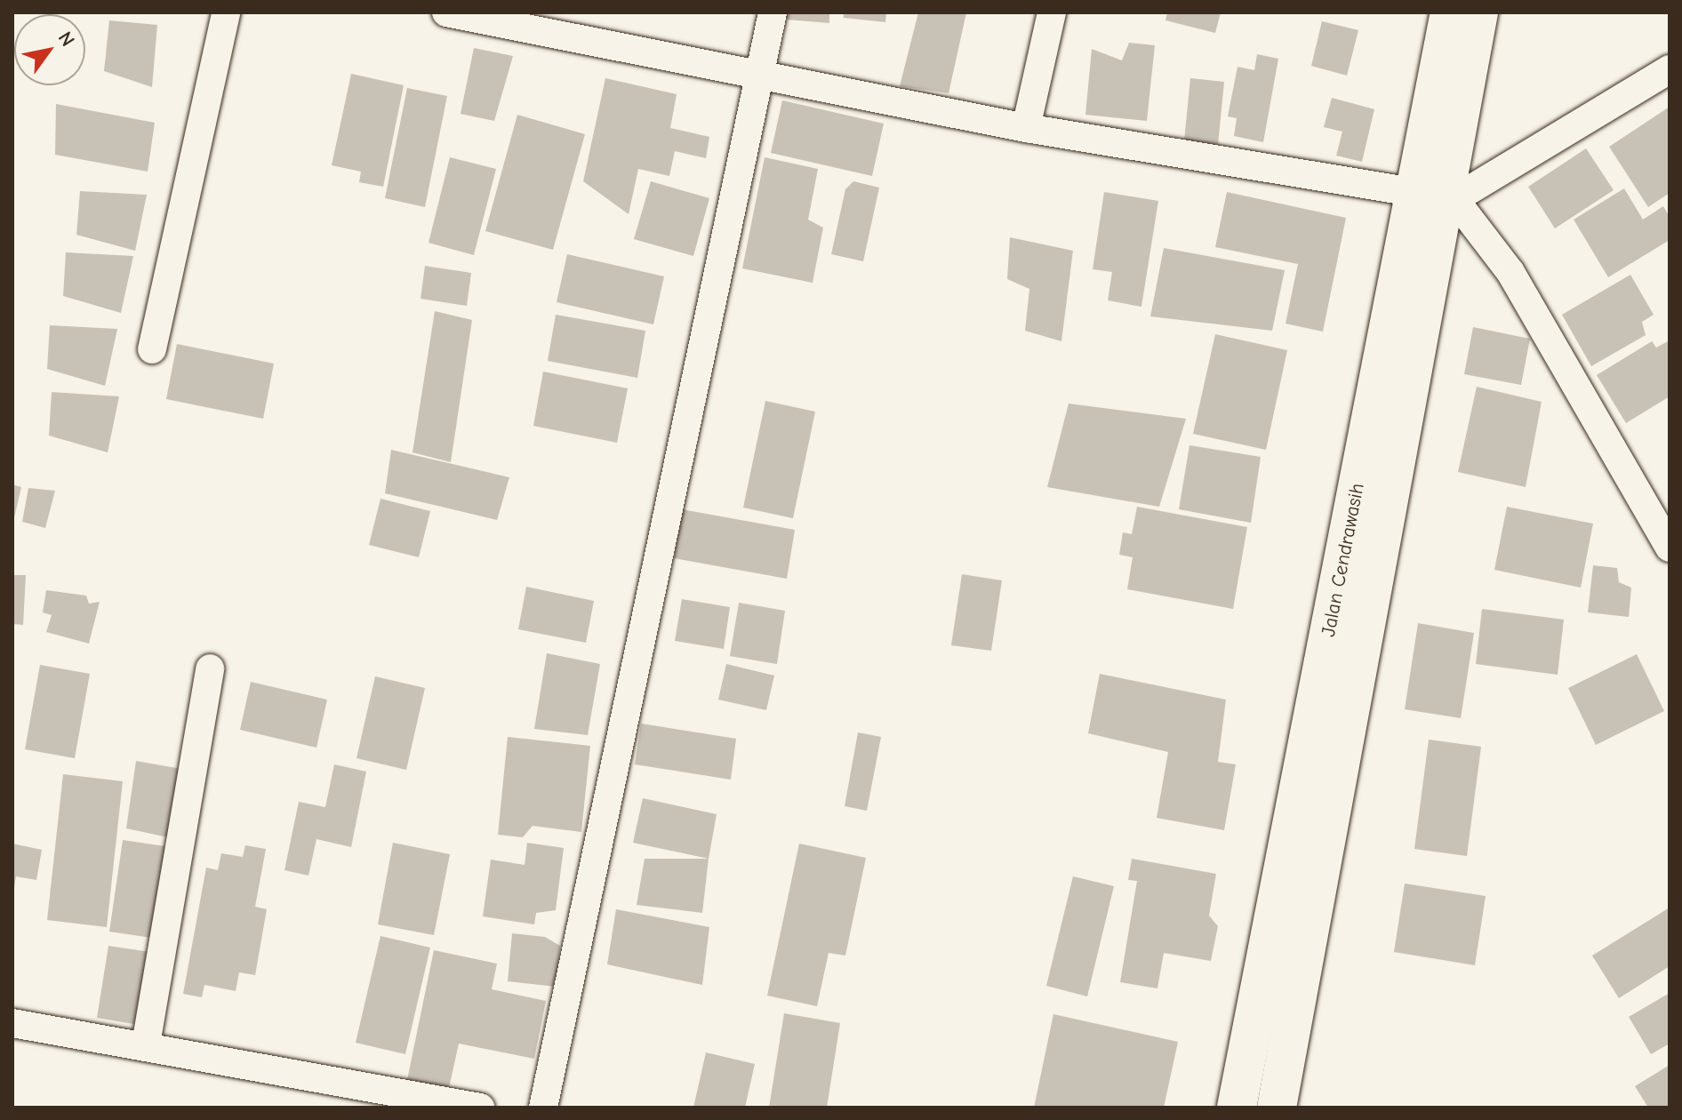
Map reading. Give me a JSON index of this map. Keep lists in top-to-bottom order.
{
  "streets": {
    "main road": ["Jalan Cendrawasih"]
  },
  "north": "top right"
}
